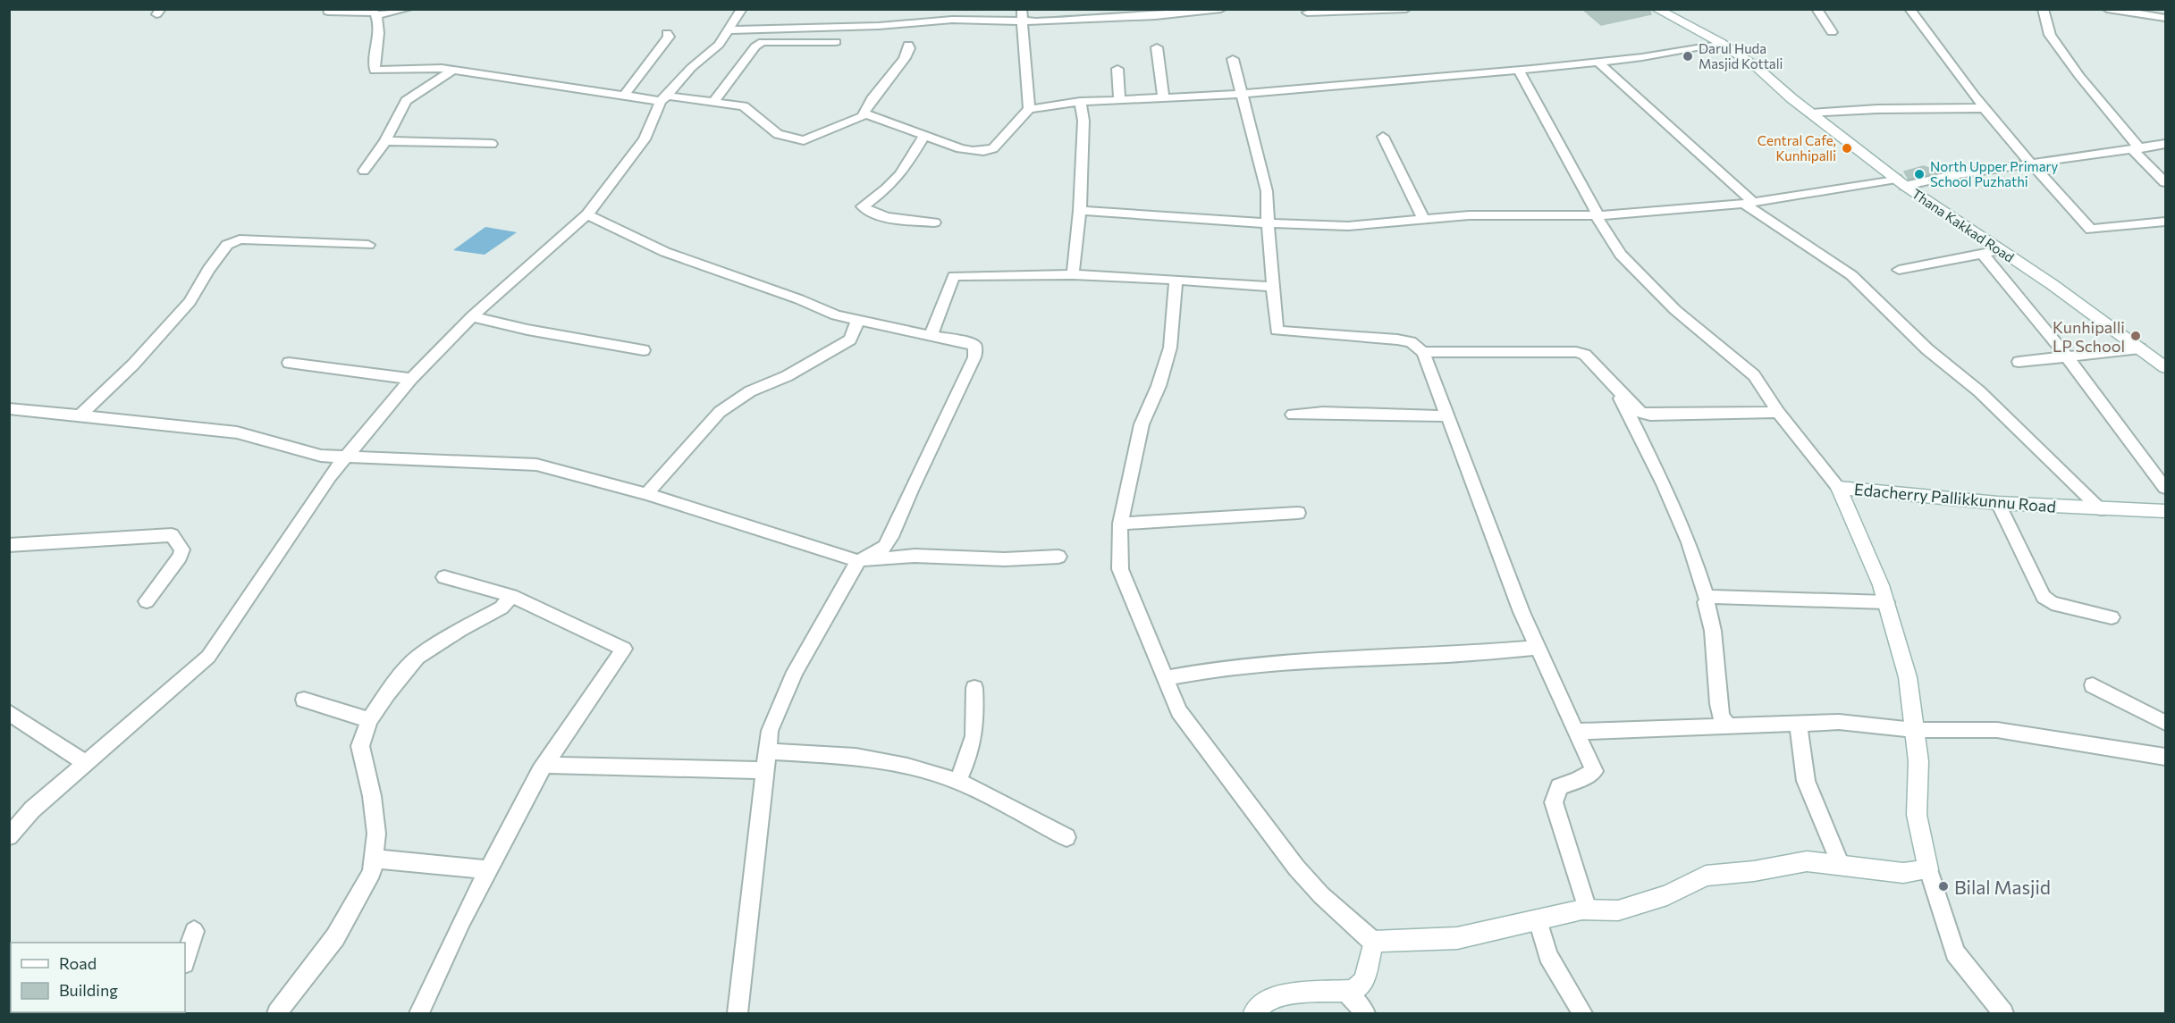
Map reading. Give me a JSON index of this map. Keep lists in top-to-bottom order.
{
  "streets": {
    "main road": ["Thana Kakkad Road", "Edacherry Pallikkunnu Road"]
  },
  "places": [
    "Darul Huda Masjid Kottali",
    "Central Cafe, Kunhipalli",
    "North Upper Primary School Puzhathi",
    "Kunhipalli LP School",
    "Bilal Masjid"
  ],
  "legend": ["Road", "Building"]
}
